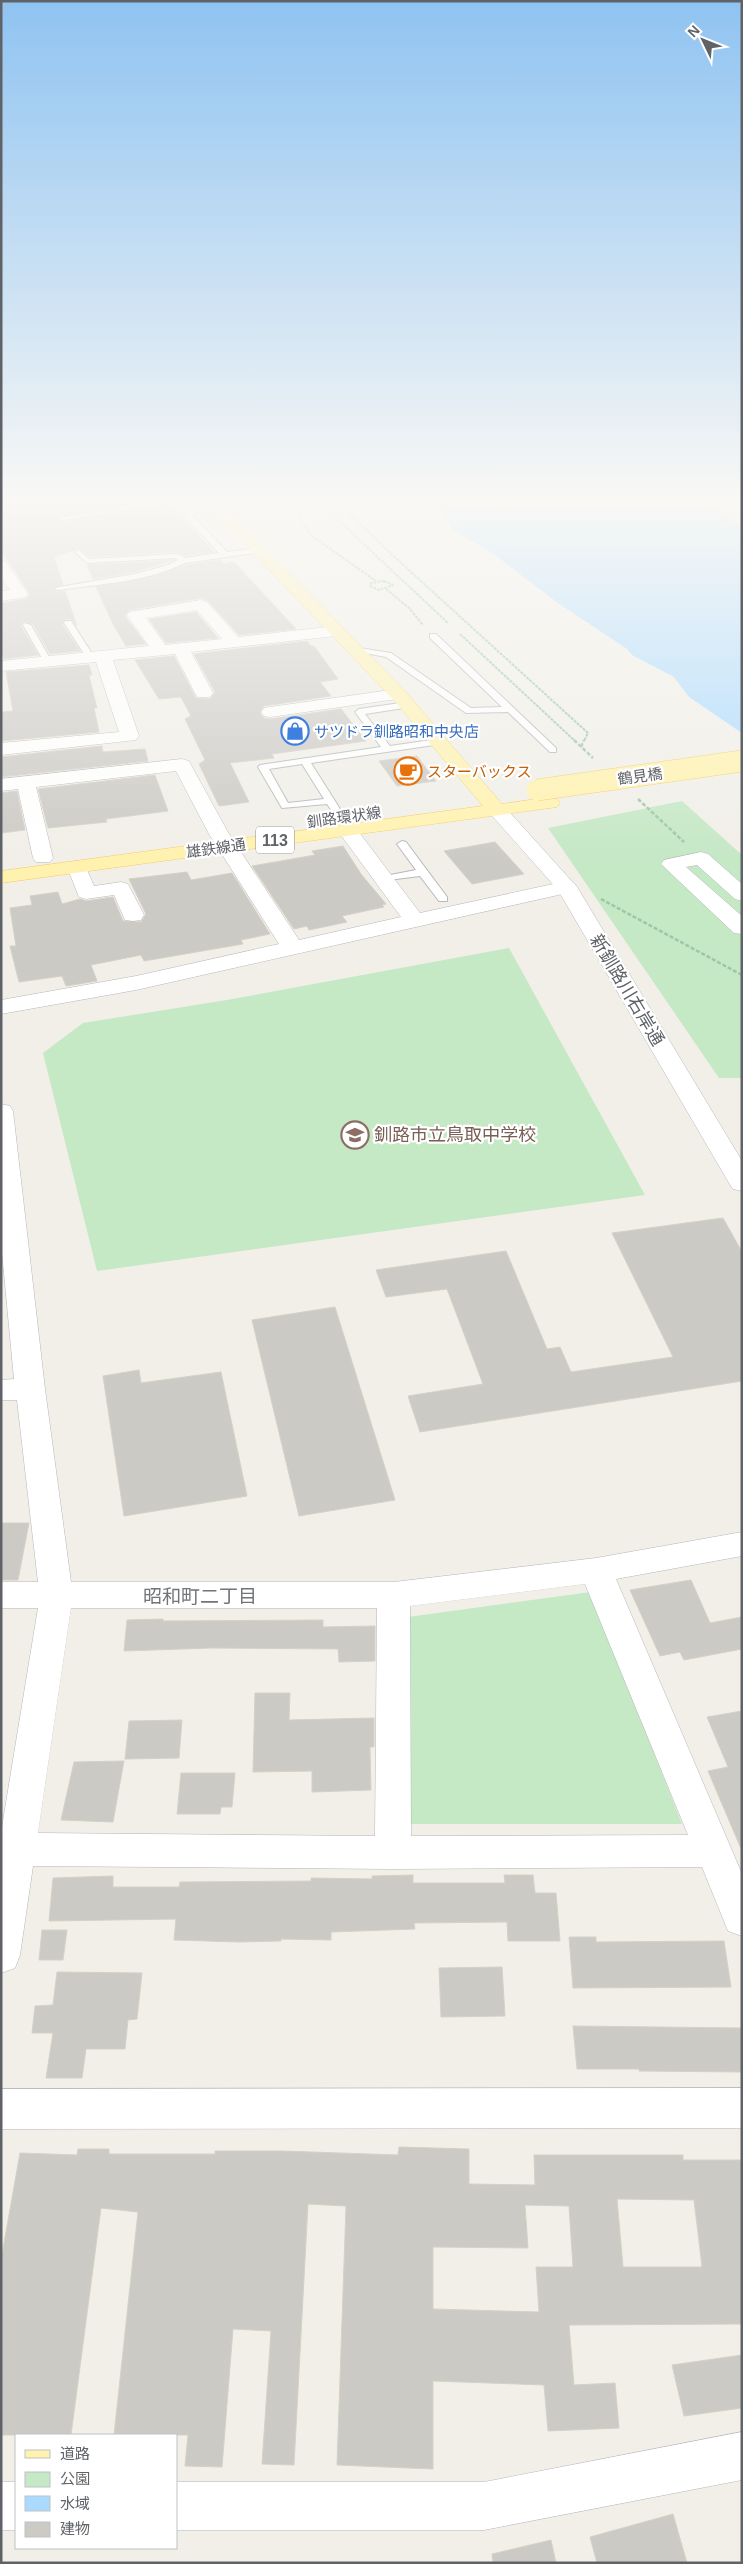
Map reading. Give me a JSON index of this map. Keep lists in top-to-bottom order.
{
  "streets": {
    "main road": [
      "鶴見橋",
      "釧路環状線",
      "113",
      "雄鉄線通"
    ],
    "street": ["新釧路川右岸通"]
  },
  "crossings": [
    ["鶴見橋", "雄鉄線通"],
    ["釧路環状線", "雄鉄線通"],
    ["釧路環状線", "新釧路川右岸通"],
    ["雄鉄線通", "新釧路川右岸通"]
  ],
  "districts": ["昭和町二丁目"],
  "places": {
    "shop": ["サツドラ釧路昭和中央店"],
    "cafe": ["スターバックス"],
    "school or university": ["釧路市立鳥取中学校"]
  },
  "legend": [
    "道路",
    "公園",
    "水域",
    "建物"
  ],
  "north": "top left"
}
